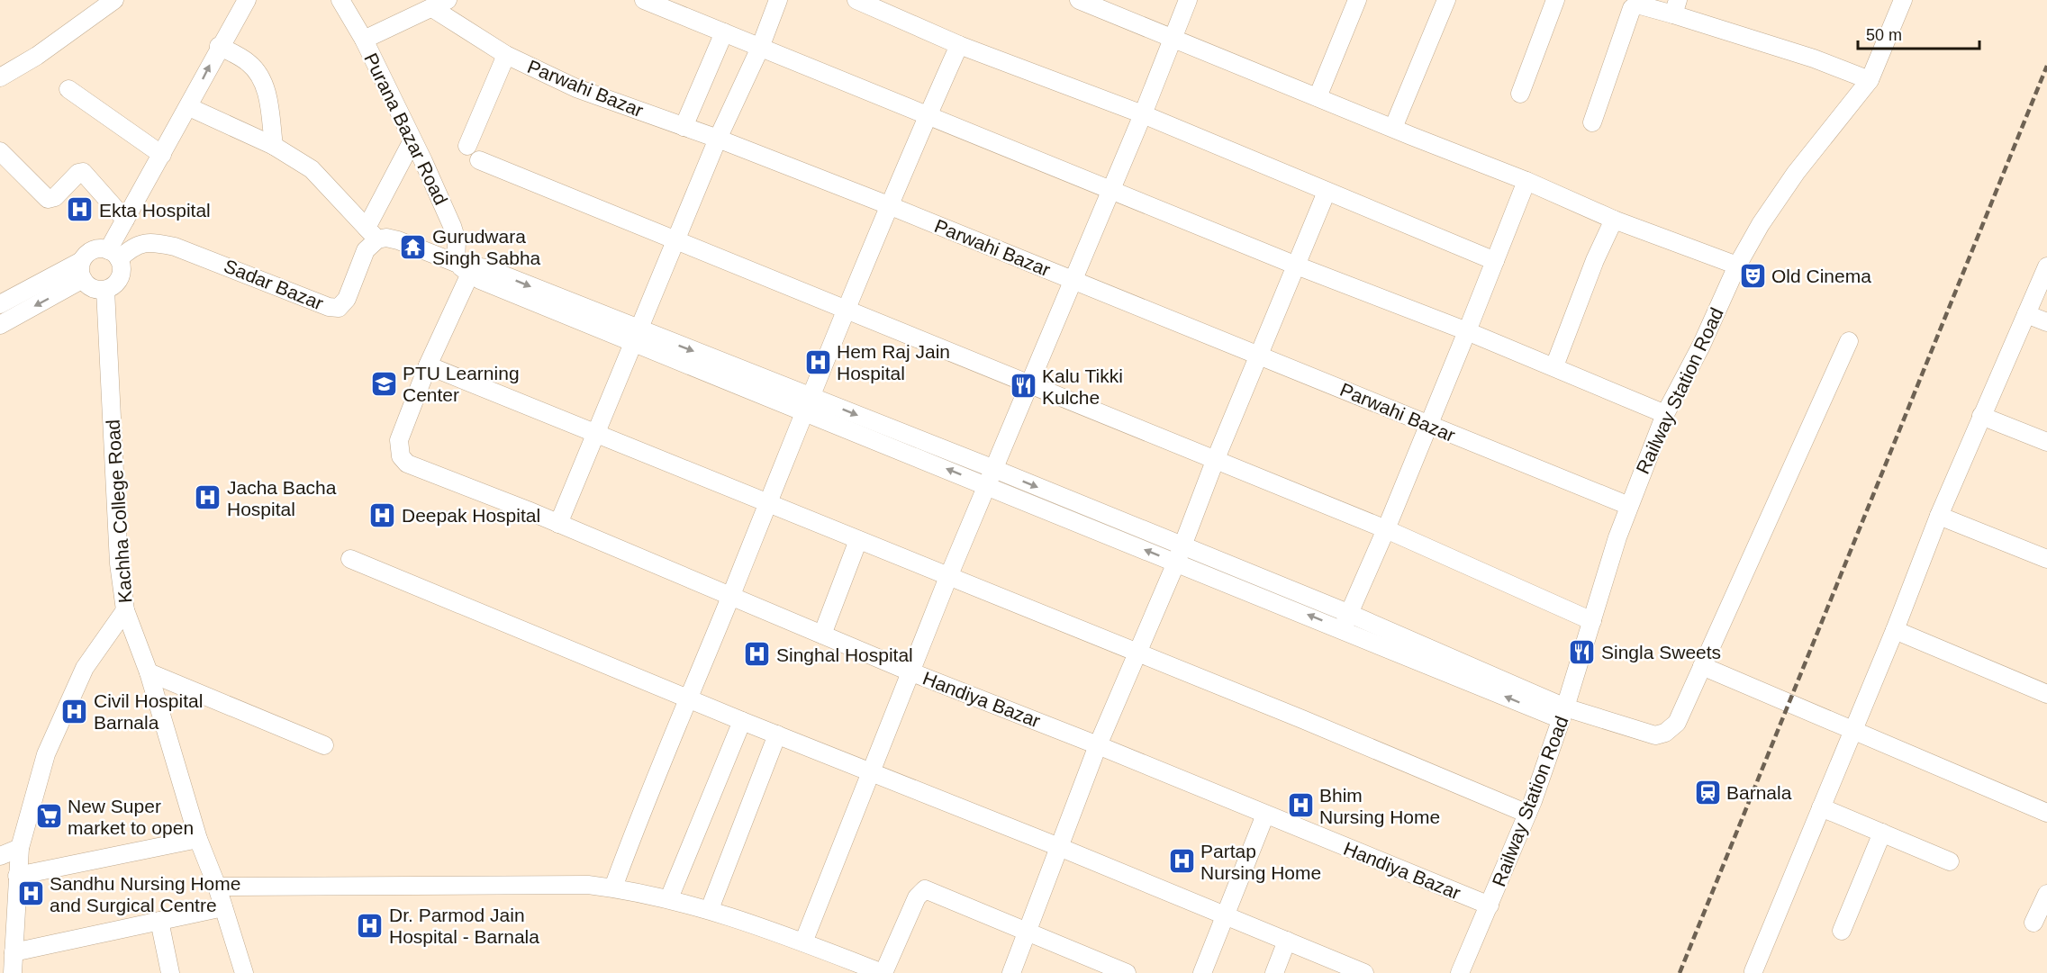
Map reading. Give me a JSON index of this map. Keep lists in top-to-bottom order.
{
  "streets": {
    "street": [
      "Parwahi Bazar",
      "Purana Bazar Road",
      "Sadar Bazar",
      "Railway Station Road",
      "Kachha College Road",
      "Handiya Bazar"
    ]
  },
  "crossings": [
    ["Parwahi Bazar", "Purana Bazar Road"],
    ["Parwahi Bazar", "Railway Station Road"],
    ["Sadar Bazar", "Kachha College Road"],
    ["Railway Station Road", "Handiya Bazar"]
  ],
  "places": {
    "hospital": [
      "Ekta Hospital",
      "Hem Raj Jain Hospital",
      "Jacha Bacha Hospital",
      "Deepak Hospital",
      "Singhal Hospital",
      "Civil Hospital Barnala",
      "Bhim Nursing Home",
      "Partap Nursing Home",
      "Sandhu Nursing Home and Surgical Centre",
      "Dr. Parmod Jain Hospital - Barnala"
    ],
    "temple": ["Gurudwara Singh Sabha"],
    "theatre": ["Old Cinema"],
    "school or university": ["PTU Learning Center"],
    "restaurant": ["Kalu Tikki Kulche", "Singla Sweets"],
    "station": ["Barnala"],
    "supermarket": ["New Super market to open"]
  },
  "scale_bar": "50 m"
}
